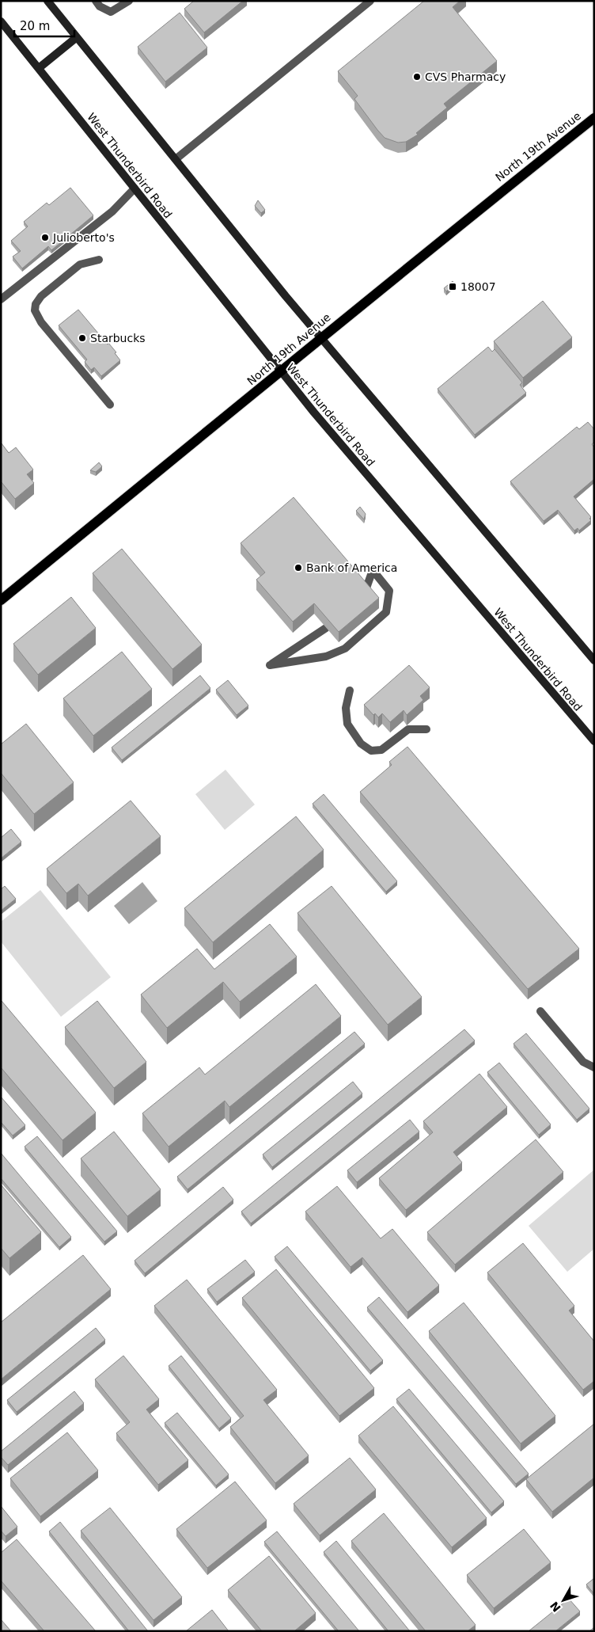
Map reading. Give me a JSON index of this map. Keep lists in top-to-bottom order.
{
  "streets": {
    "main road": ["North 19th Avenue", "West Thunderbird Road"]
  },
  "crossings": [
    ["North 19th Avenue", "West Thunderbird Road"]
  ],
  "places": {
    "other": [
      "CVS Pharmacy",
      "Julioberto's",
      "Starbucks",
      "Bank of America"
    ],
    "transit": ["18007"]
  },
  "scale_bar": "20 m",
  "north": "bottom left"
}
